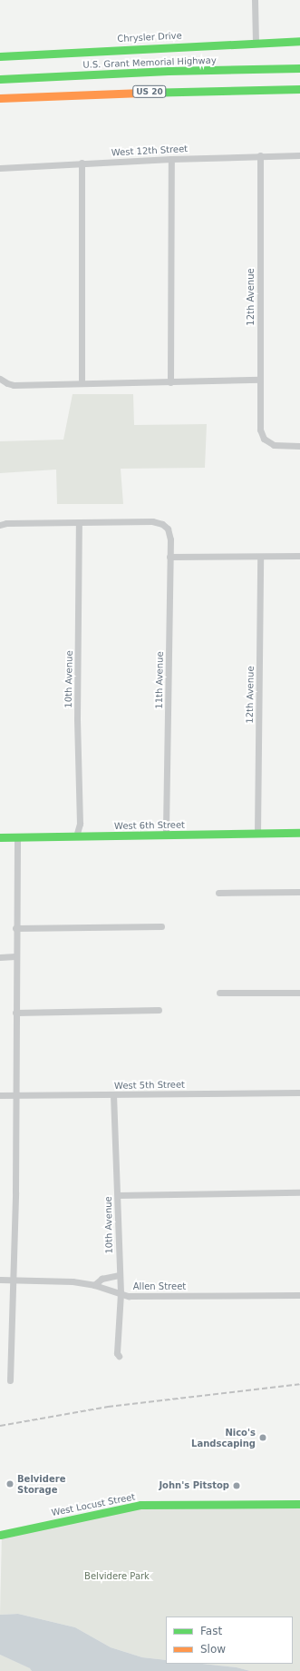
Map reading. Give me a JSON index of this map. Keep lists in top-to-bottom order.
{
  "streets": {
    "street": [
      "Chrysler Drive",
      "U.S. Grant Memorial Highway",
      "US 20",
      "West 12th Street",
      "12th Avenue",
      "10th Avenue",
      "11th Avenue",
      "West 6th Street",
      "West 5th Street",
      "Allen Street",
      "West Locust Street"
    ]
  },
  "crossings": [
    ["West 12th Street", "12th Avenue"],
    ["12th Avenue", "West 6th Street"],
    ["10th Avenue", "11th Avenue"],
    ["10th Avenue", "West 6th Street"],
    ["10th Avenue", "West 5th Street"],
    ["10th Avenue", "Allen Street"],
    ["11th Avenue", "West 6th Street"]
  ],
  "parks": ["Belvidere Park"],
  "places": ["Nico's Landscaping", "Belvidere Storage", "John's Pitstop"],
  "legend": ["Fast", "Slow"]
}
